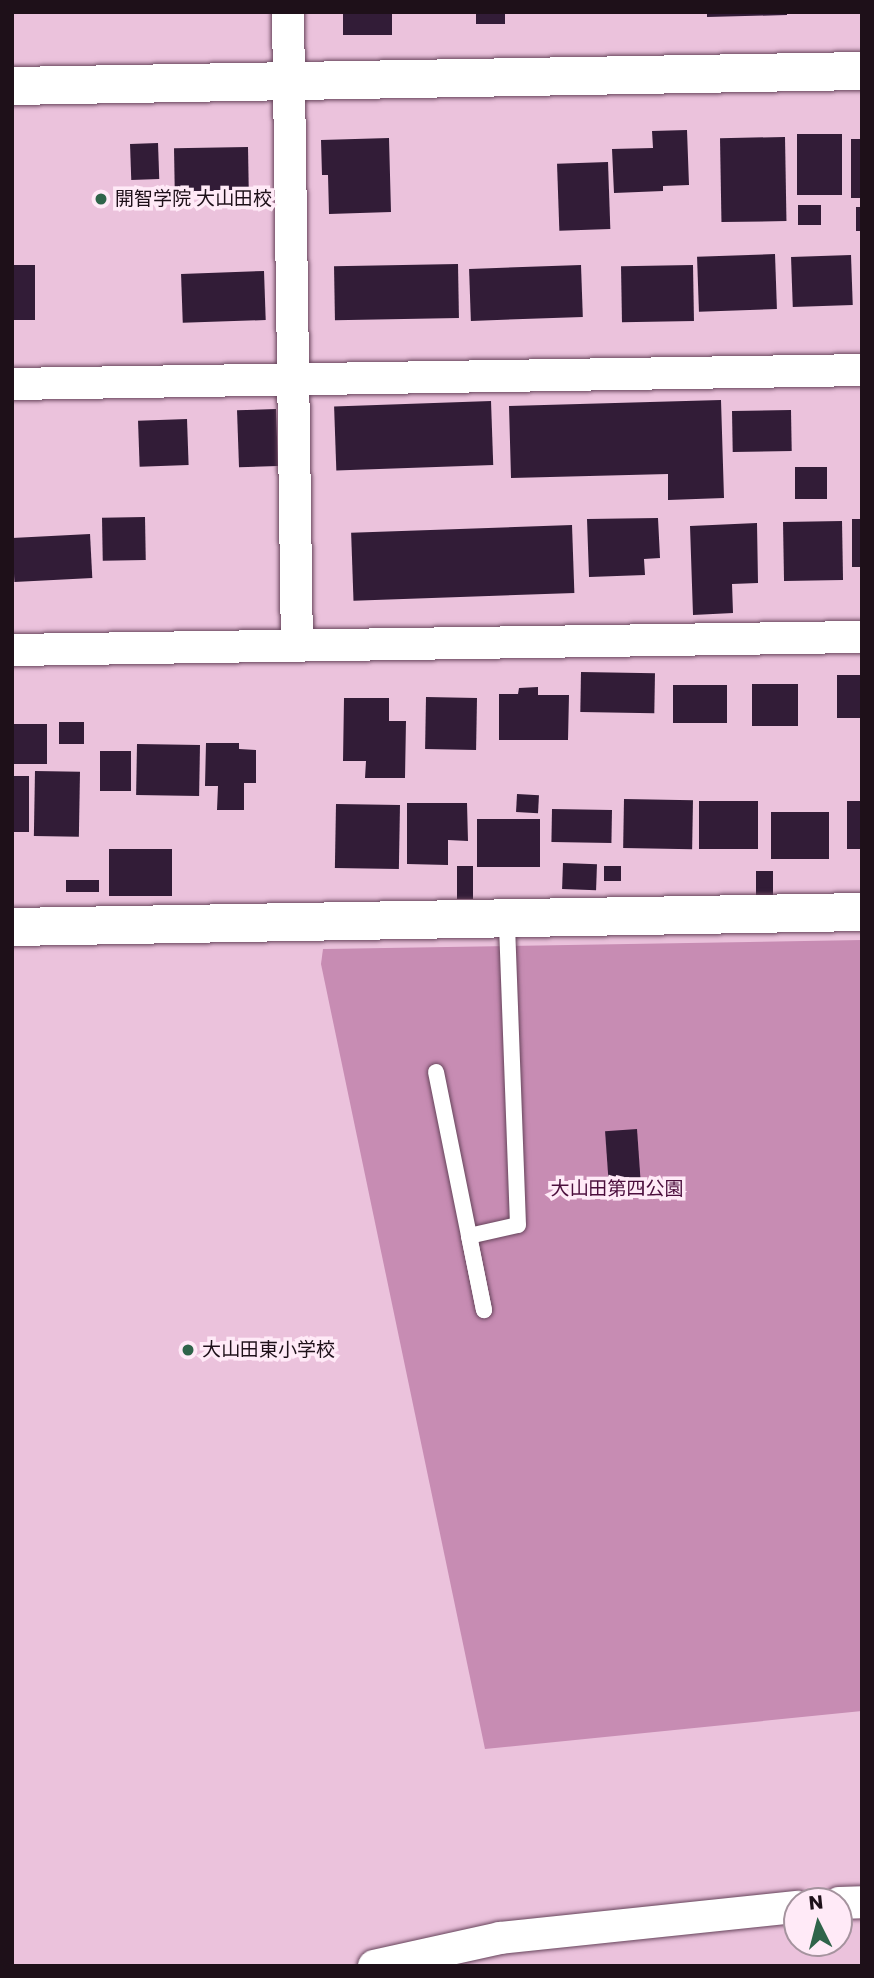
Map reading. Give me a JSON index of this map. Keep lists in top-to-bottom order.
{
  "parks": ["大山田第四公園"],
  "places": ["開智学院 大山田校", "大山田東小学校"],
  "north": "top"
}
